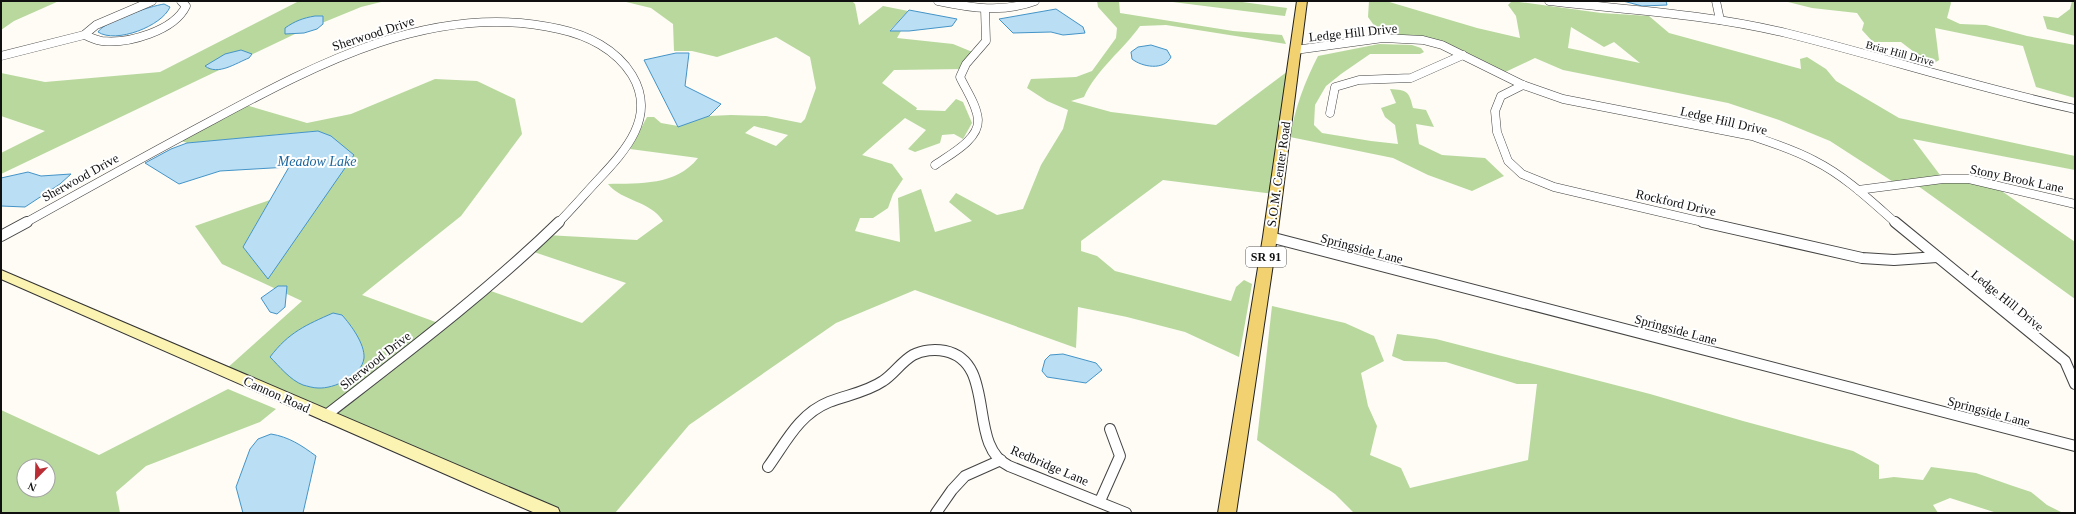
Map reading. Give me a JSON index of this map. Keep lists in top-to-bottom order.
{
  "streets": {
    "main road": ["S.O.M. Center Road", "SR 91", "Cannon Road"],
    "street": [
      "Ledge Hill Drive",
      "Sherwood Drive",
      "Briar Hill Drive",
      "Stony Brook Lane",
      "Rockford Drive",
      "Springside Lane",
      "Redbridge Lane"
    ]
  },
  "crossings": [
    ["Ledge Hill Drive", "S.O.M. Center Road"],
    ["Ledge Hill Drive", "Stony Brook Lane"],
    ["Ledge Hill Drive", "Rockford Drive"],
    ["Sherwood Drive", "Cannon Road"],
    ["S.O.M. Center Road", "Springside Lane"]
  ],
  "water": ["Meadow Lake"],
  "north": "bottom left"
}
